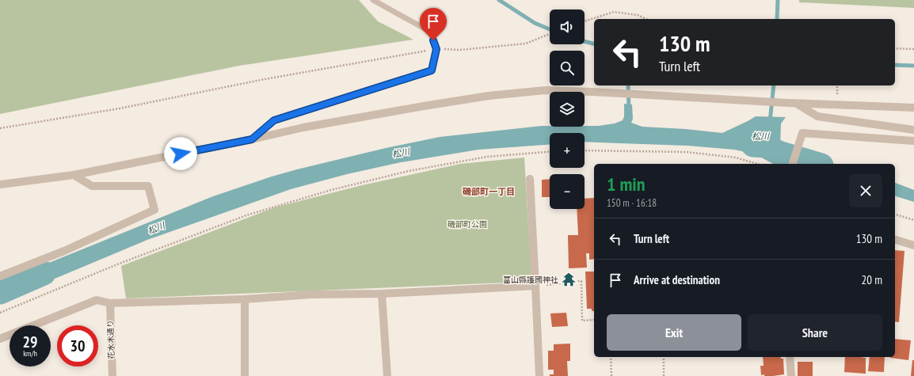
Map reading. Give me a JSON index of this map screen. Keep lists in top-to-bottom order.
{
  "streets": {
    "street": ["花水木通り"]
  },
  "districts": ["磯部町一丁目"],
  "water": ["松川"],
  "parks": ["磯部町公園"],
  "places": {
    "temple": ["富山縣護國神社"]
  },
  "page": {
    "map_buttons": ["+", "−"],
    "turn": ["130 m", "Turn left"],
    "heading": ["1 min", "150 m · 16:18"],
    "list": [
      {
        "name": "Turn left",
        "value": "130 m"
      },
      {
        "name": "Arrive at destination",
        "value": "20 m"
      }
    ],
    "buttons": ["Exit", "Share"],
    "speed": "29 km/h",
    "limit": "30"
  }
}
